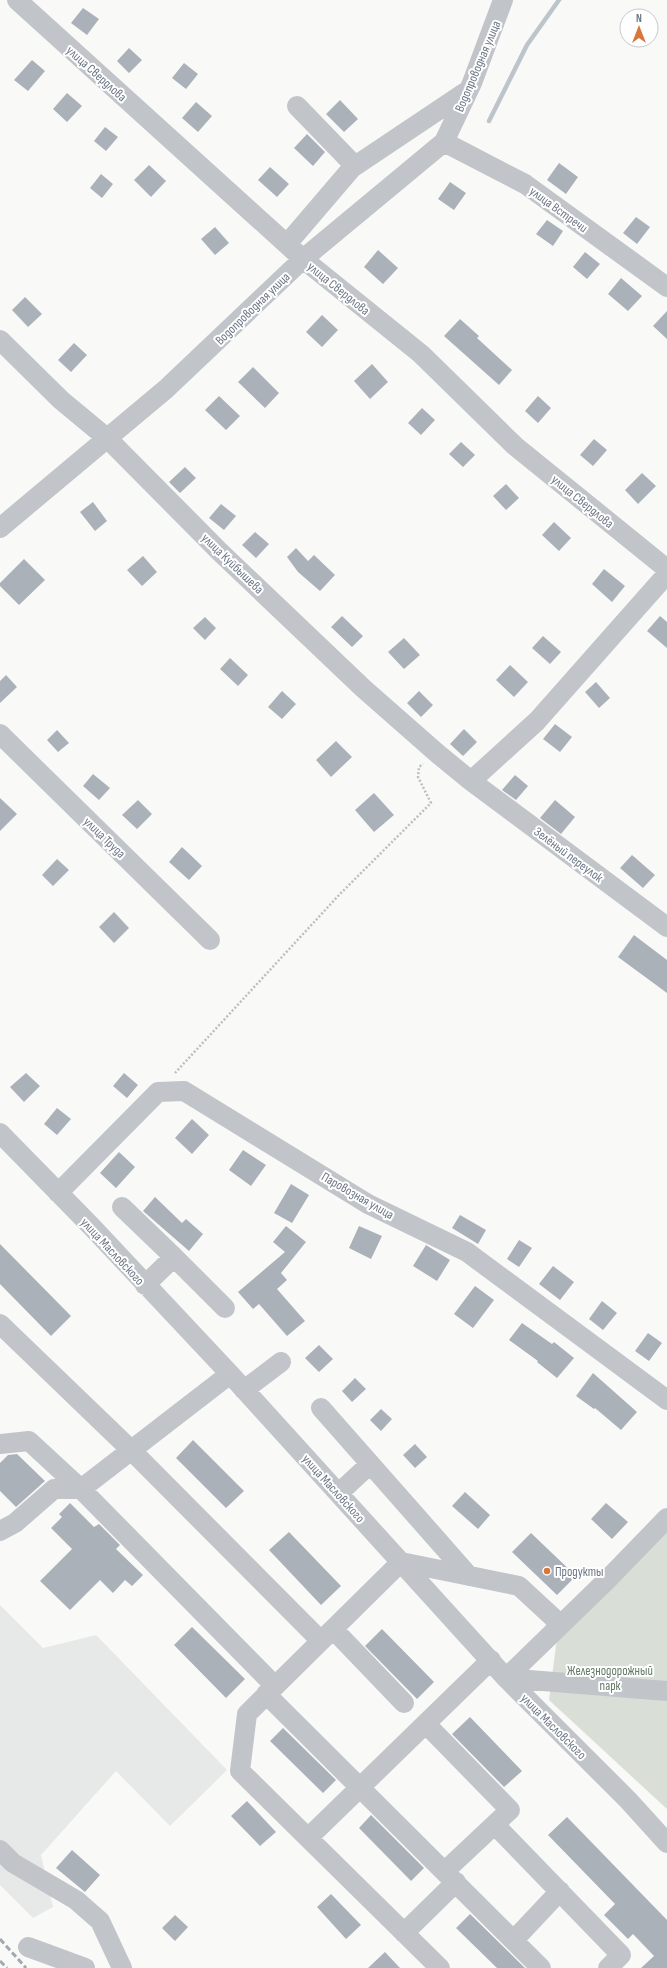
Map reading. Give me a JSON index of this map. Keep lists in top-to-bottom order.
{
  "streets": {
    "street": [
      "Водопроводная улица",
      "улица Свердлова",
      "улица Встречи",
      "улица Куйбышева",
      "улица Труда",
      "Зелёный переулок",
      "Паровозная улица",
      "улица Масловского"
    ]
  },
  "crossings": [
    ["Водопроводная улица", "улица Свердлова"],
    ["Водопроводная улица", "улица Встречи"],
    ["Водопроводная улица", "улица Куйбышева"],
    ["улица Куйбышева", "Зелёный переулок"]
  ],
  "parks": ["Железнодорожный парк"],
  "places": ["Продукты"],
  "north": "top"
}
